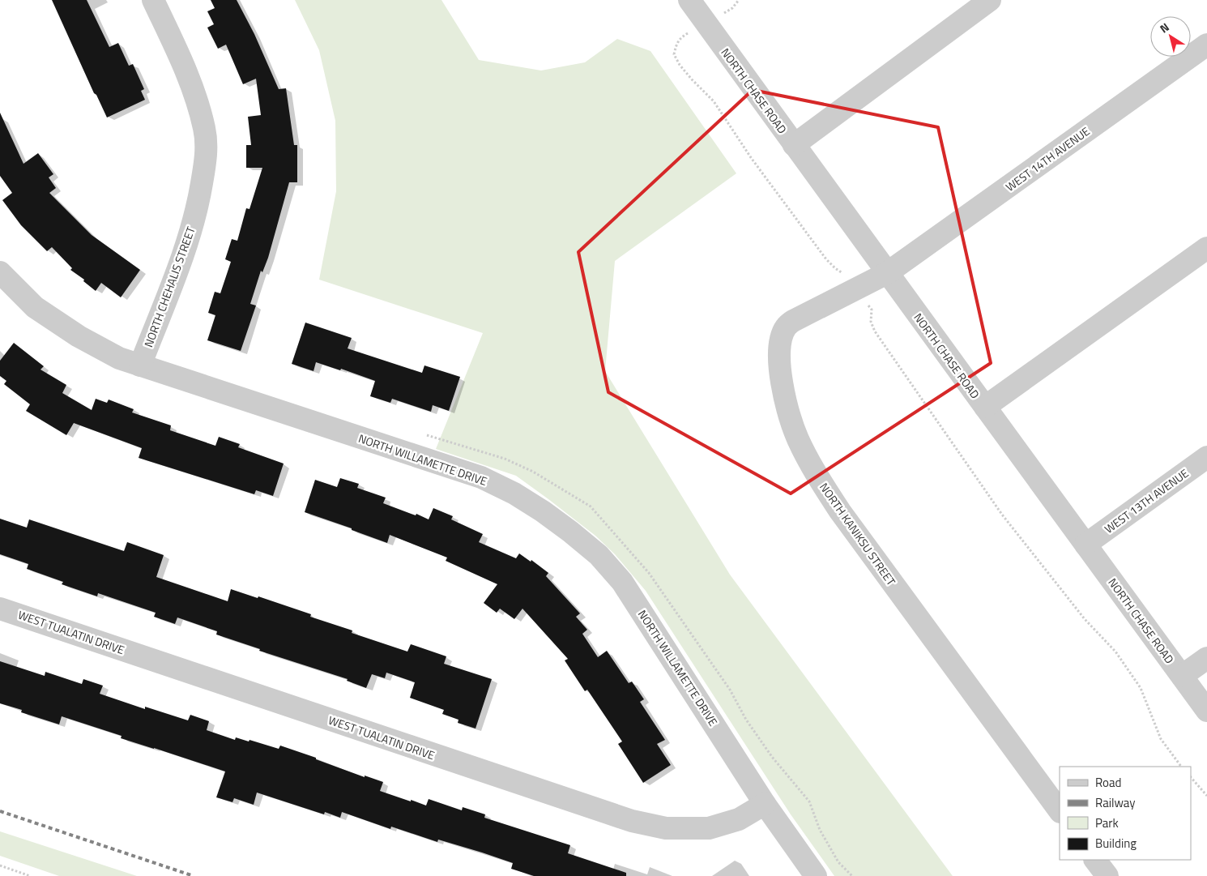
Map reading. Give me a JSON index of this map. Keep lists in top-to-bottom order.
{
  "streets": {
    "street": [
      "NORTH CHASE ROAD",
      "WEST 14TH AVENUE",
      "NORTH CHEHALIS STREET",
      "NORTH WILLAMETTE DRIVE",
      "WEST 13TH AVENUE",
      "NORTH KANIKSU STREET",
      "WEST TUALATIN DRIVE"
    ]
  },
  "crossings": [
    ["NORTH CHASE ROAD", "WEST 14TH AVENUE"],
    ["NORTH CHASE ROAD", "WEST 13TH AVENUE"],
    ["NORTH CHASE ROAD", "NORTH KANIKSU STREET"],
    ["WEST 14TH AVENUE", "NORTH KANIKSU STREET"],
    ["NORTH CHEHALIS STREET", "NORTH WILLAMETTE DRIVE"],
    ["NORTH WILLAMETTE DRIVE", "WEST TUALATIN DRIVE"]
  ],
  "legend": [
    "Road",
    "Railway",
    "Park",
    "Building"
  ],
  "north": "top left"
}
